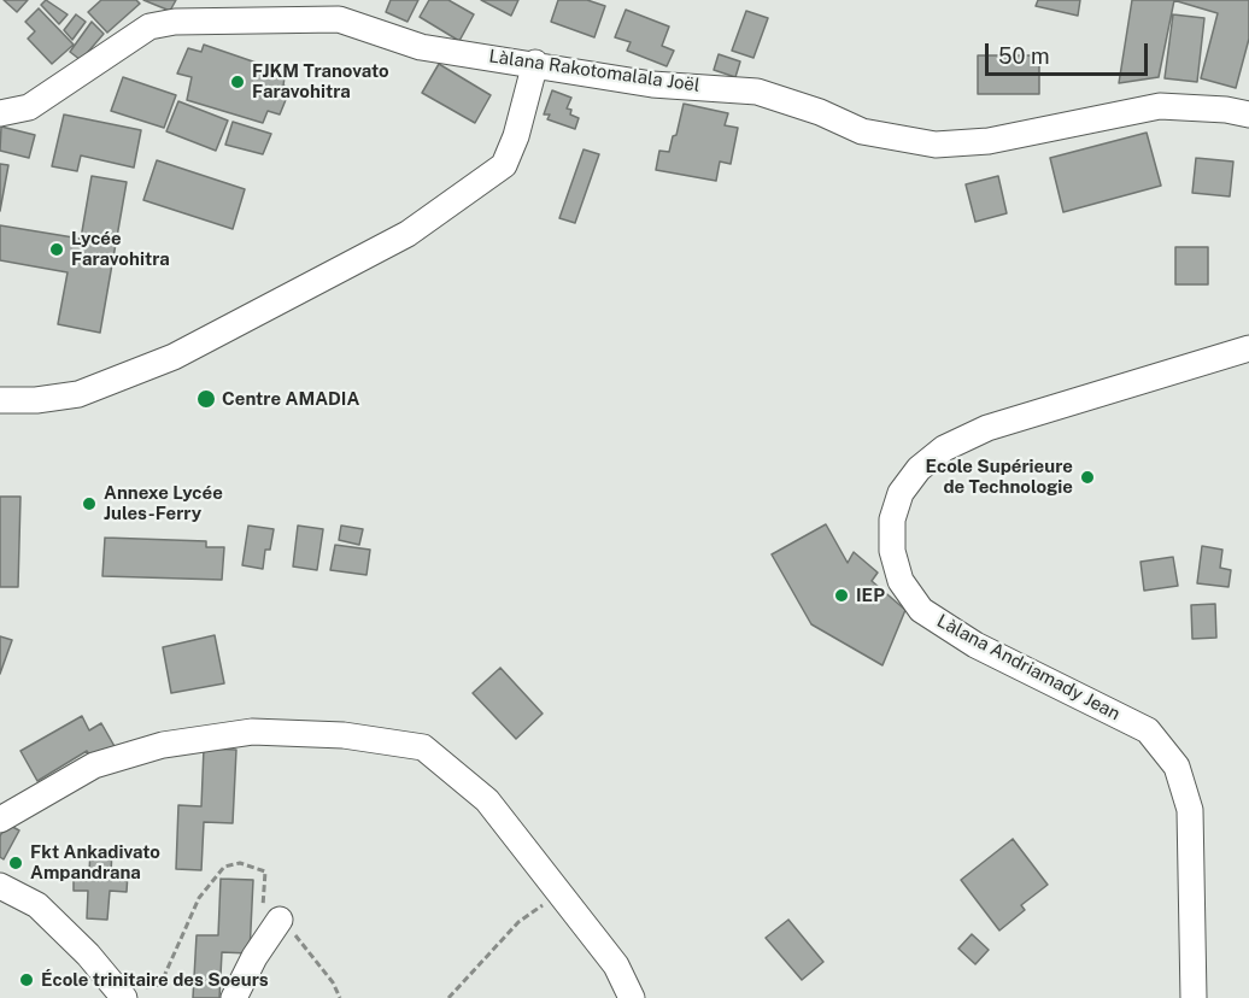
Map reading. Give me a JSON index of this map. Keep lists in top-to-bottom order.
{
  "streets": {
    "street": ["Làlana Rakotomalala Joël", "Làlana Andriamady Jean"]
  },
  "places": [
    "FJKM Tranovato Faravohitra",
    "Lycée Faravohitra",
    "Centre AMADIA",
    "Ecole Supérieure de Technologie",
    "Annexe Lycée Jules-Ferry",
    "IEP",
    "Fkt Ankadivato Ampandrana",
    "École trinitaire des Soeurs"
  ],
  "scale_bar": "50 m"
}
